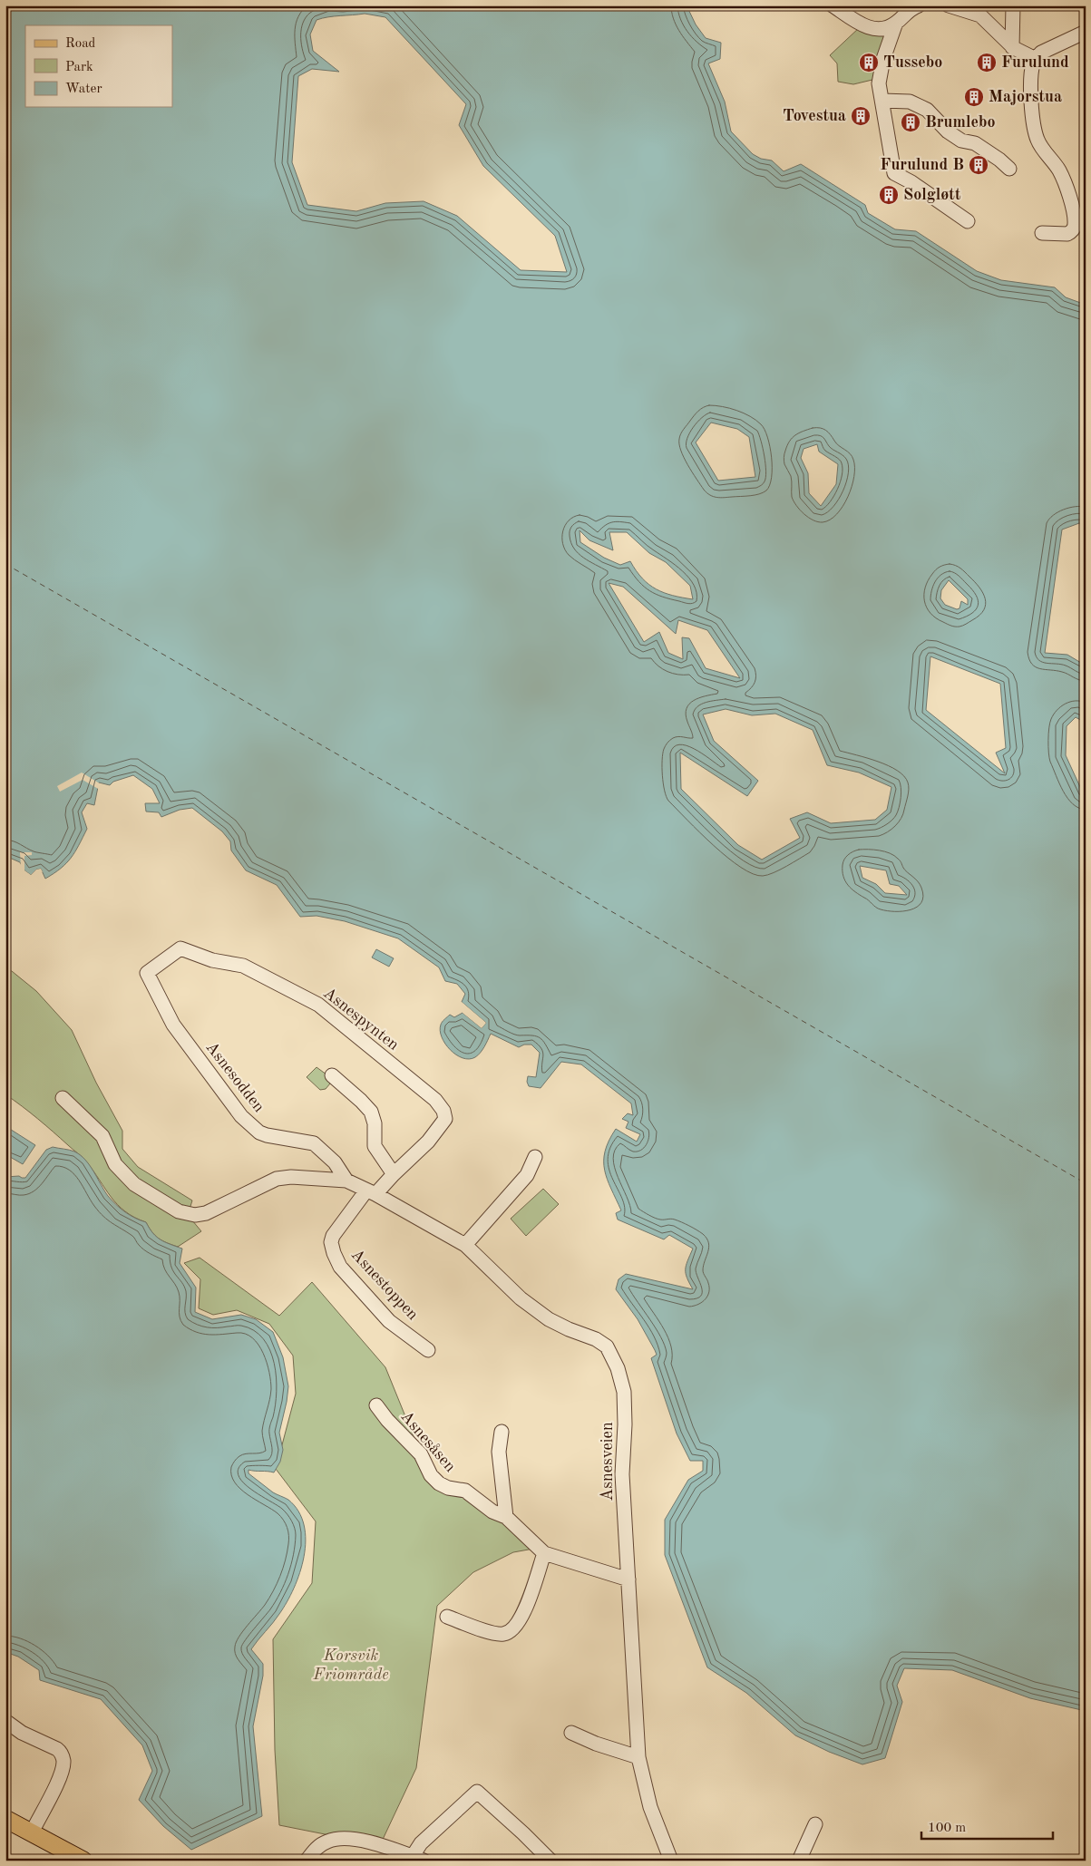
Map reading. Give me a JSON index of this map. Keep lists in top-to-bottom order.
{
  "streets": {
    "street": [
      "Asnespynten",
      "Asnesodden",
      "Asnestoppen",
      "Asnesåsen",
      "Asnesveien"
    ]
  },
  "crossings": [
    ["Asnespynten", "Asnesodden"],
    ["Asnespynten", "Asnestoppen"],
    ["Asnespynten", "Asnesveien"],
    ["Asnesodden", "Asnesveien"],
    ["Asnestoppen", "Asnesveien"],
    ["Asnesåsen", "Asnesveien"]
  ],
  "parks": ["Korsvik Friområde"],
  "places": {
    "building": [
      "Tussebo",
      "Furulund",
      "Majorstua",
      "Tovestua",
      "Brumlebo",
      "Furulund B",
      "Solgløtt"
    ]
  },
  "legend": ["Road", "Park", "Water"],
  "scale_bar": "100 m"
}
